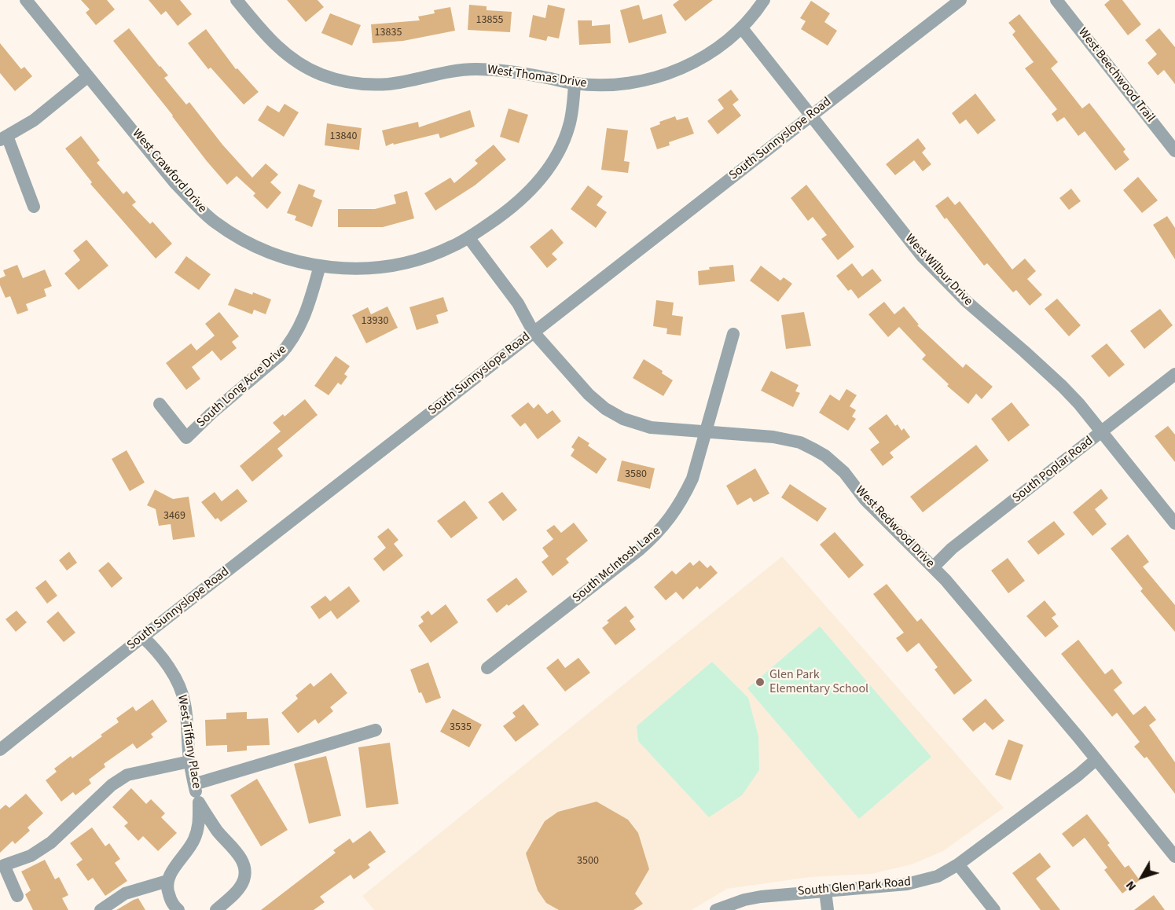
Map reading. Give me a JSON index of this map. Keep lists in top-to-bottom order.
{
  "streets": {
    "street": [
      "West Beechwood Trail",
      "West Thomas Drive",
      "South Sunnyslope Road",
      "West Crawford Drive",
      "West Wilbur Drive",
      "South Long Acre Drive",
      "South Poplar Road",
      "West Redwood Drive",
      "South McIntosh Lane",
      "West Tiffany Place",
      "South Glen Park Road"
    ]
  },
  "crossings": [
    ["West Thomas Drive", "West Crawford Drive"],
    ["West Thomas Drive", "West Wilbur Drive"],
    ["South Sunnyslope Road", "West Wilbur Drive"],
    ["South Sunnyslope Road", "West Redwood Drive"],
    ["South Sunnyslope Road", "West Tiffany Place"],
    ["West Crawford Drive", "South Long Acre Drive"],
    ["West Crawford Drive", "West Redwood Drive"],
    ["West Wilbur Drive", "South Poplar Road"],
    ["South Poplar Road", "West Redwood Drive"],
    ["West Redwood Drive", "South McIntosh Lane"],
    ["West Redwood Drive", "South Glen Park Road"]
  ],
  "places": ["Glen Park Elementary School"],
  "house_numbers": [
    "13855",
    "13835",
    "13840",
    "13930",
    "3580",
    "3469",
    "3535",
    "3500"
  ],
  "north": "bottom left"
}
